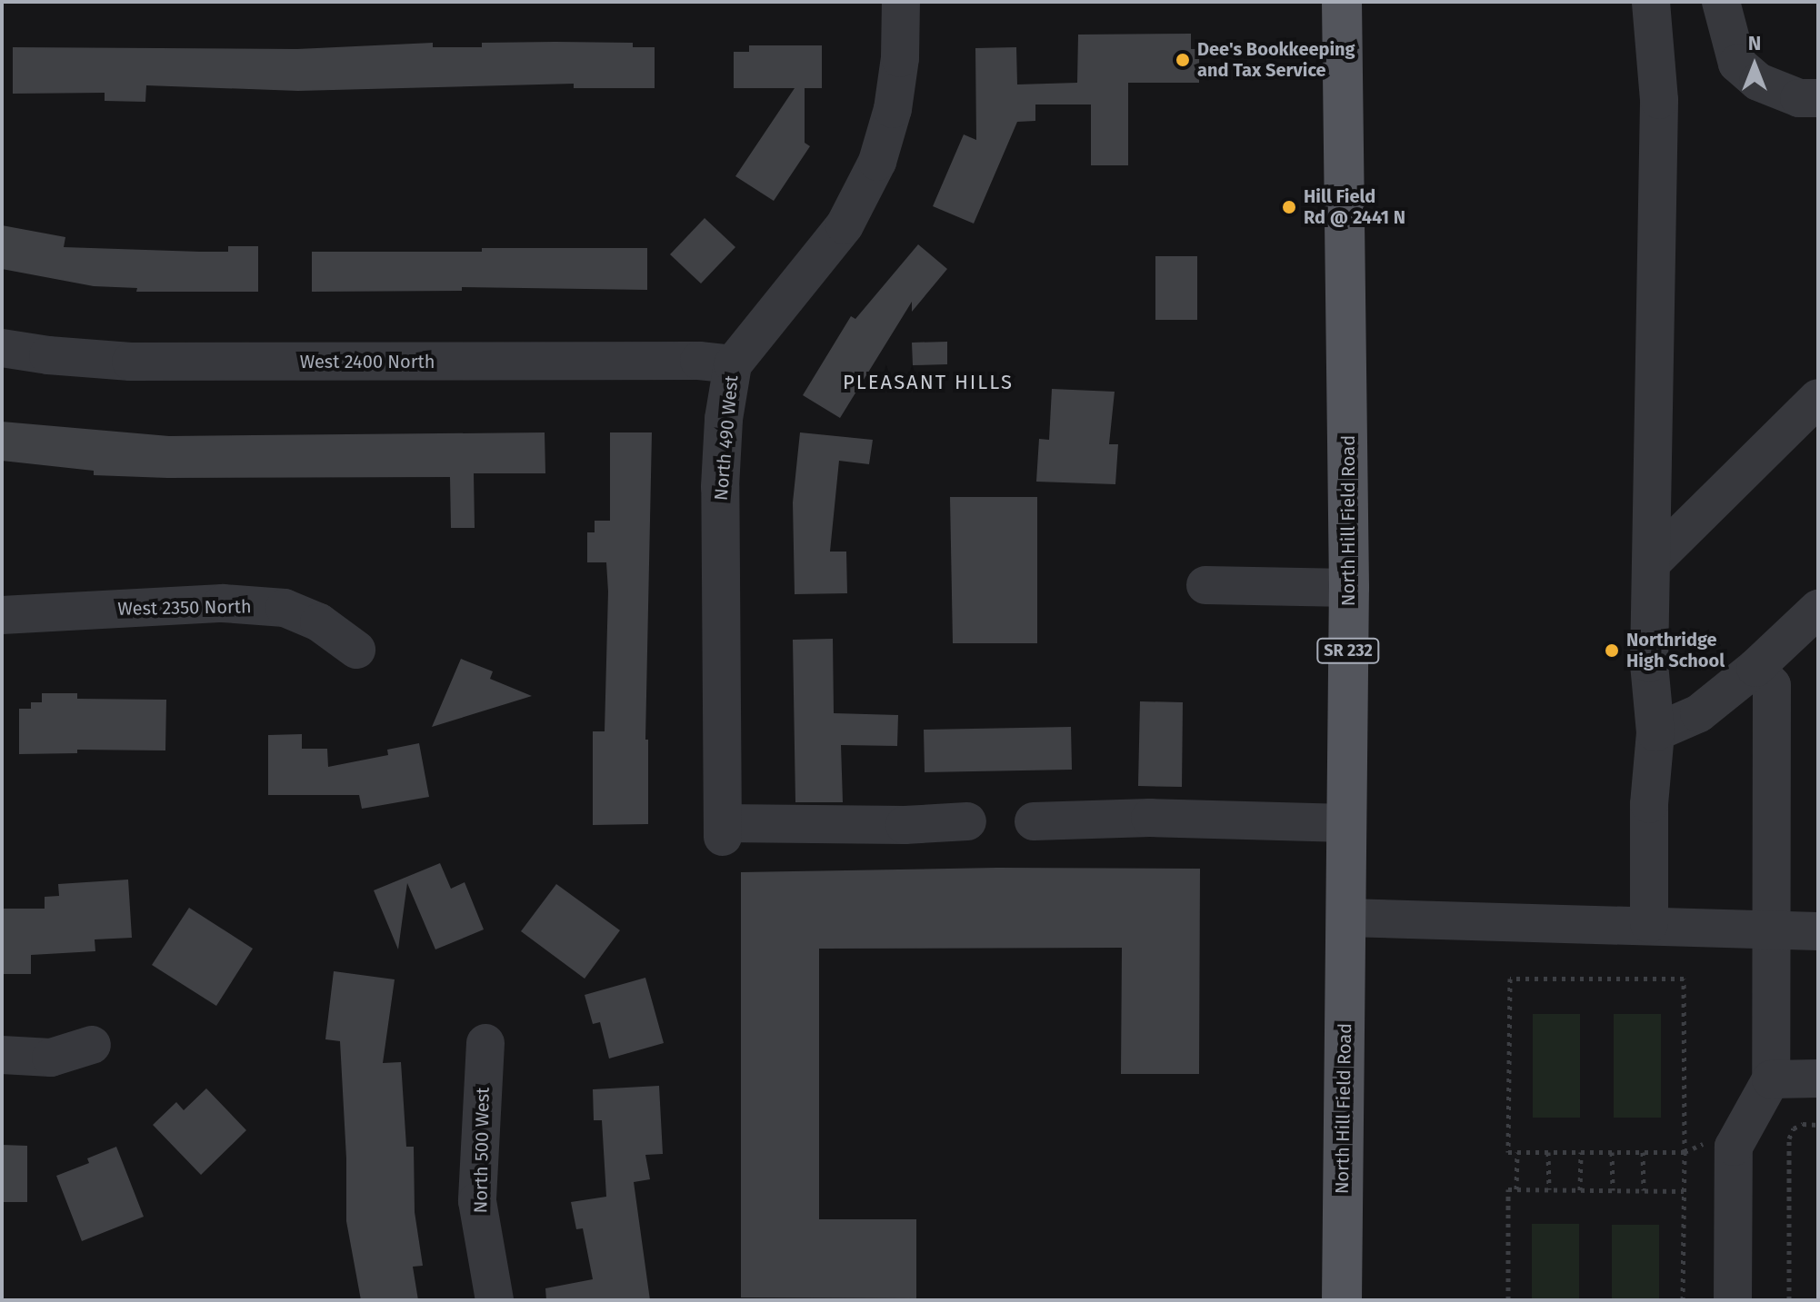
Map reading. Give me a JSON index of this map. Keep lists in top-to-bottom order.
{
  "streets": {
    "main road": ["North Hill Field Road", "SR 232"],
    "street": [
      "West 2400 North",
      "North 490 West",
      "West 2350 North",
      "North 500 West"
    ]
  },
  "crossings": [
    ["West 2400 North", "North 490 West"]
  ],
  "districts": ["PLEASANT HILLS"],
  "places": ["Dee's Bookkeeping and Tax Service", "Hill Field Rd @ 2441 N", "Northridge High School"],
  "north": "top"
}
